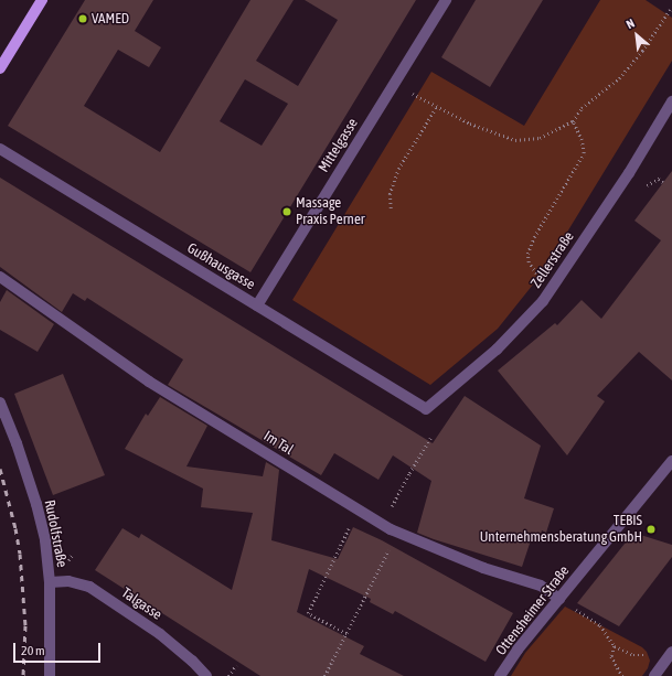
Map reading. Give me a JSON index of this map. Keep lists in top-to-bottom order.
{
  "streets": {
    "street": [
      "Mittelgasse",
      "Zellerstraße",
      "Gußhausgasse",
      "Im Tal",
      "Rudolfstraße",
      "Talgasse",
      "Ottensheimer Straße"
    ]
  },
  "crossings": [
    ["Mittelgasse", "Gußhausgasse"],
    ["Zellerstraße", "Gußhausgasse"],
    ["Im Tal", "Ottensheimer Straße"],
    ["Rudolfstraße", "Talgasse"]
  ],
  "places": ["VAMED", "Massage Praxis Perner", "TEBIS Unternehmensberatung GmbH"],
  "scale_bar": "20 m",
  "north": "top left"
}
